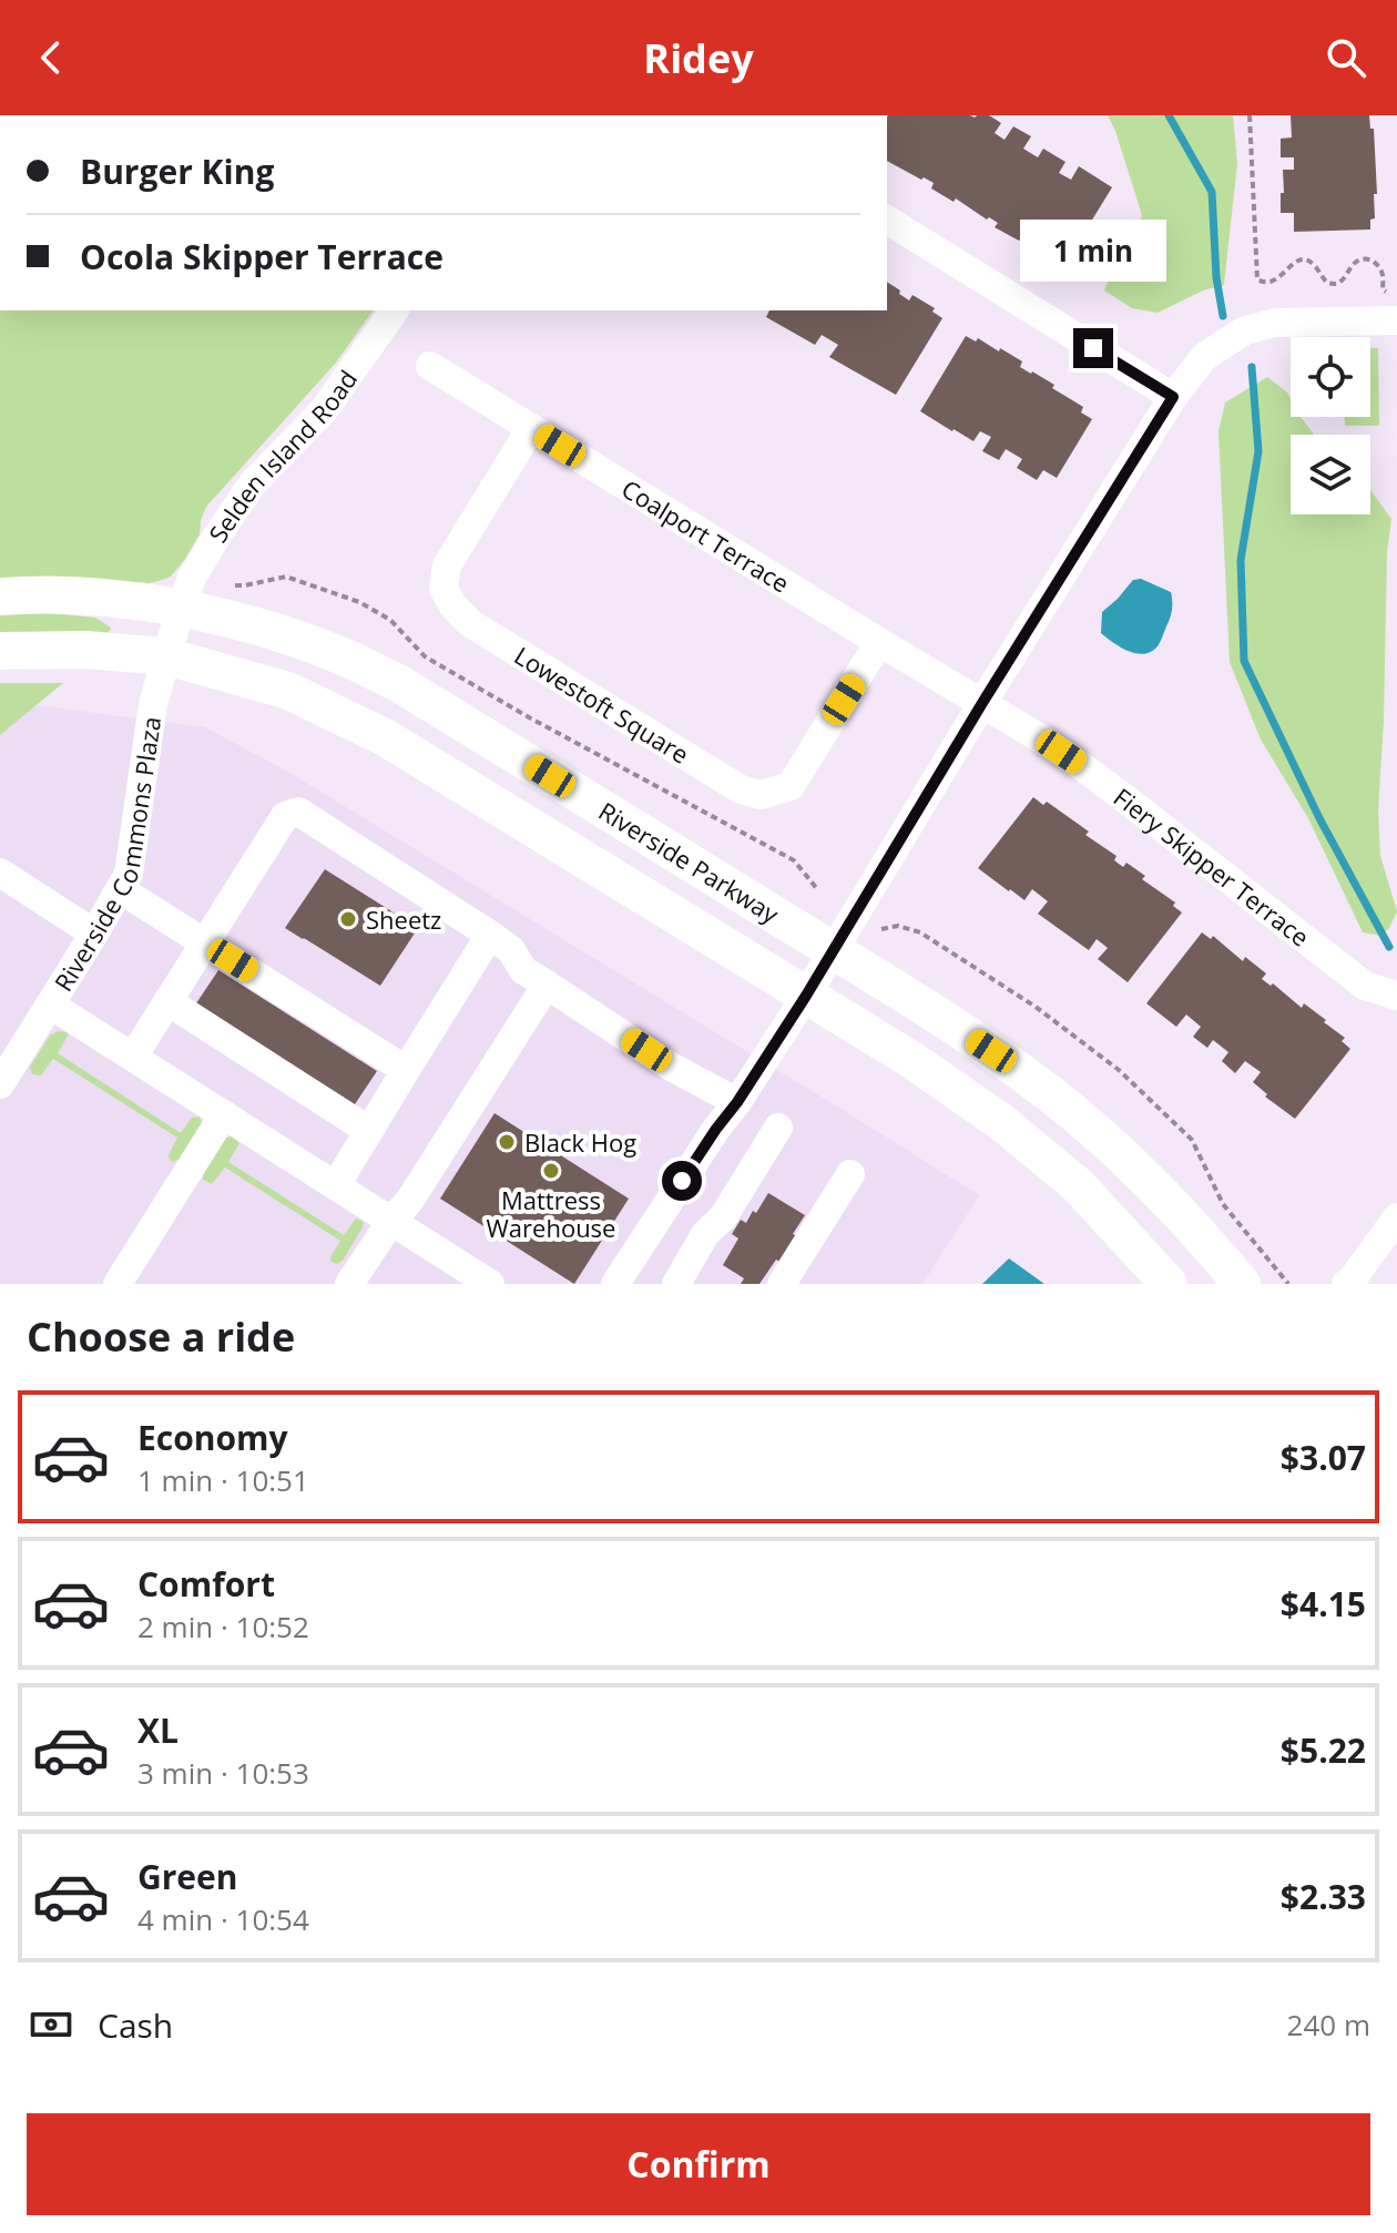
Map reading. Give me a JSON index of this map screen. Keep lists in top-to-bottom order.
{
  "streets": {
    "main road": ["Riverside Parkway"],
    "street": [
      "Selden Island Road",
      "Coalport Terrace",
      "Lowestoft Square",
      "Riverside Commons Plaza",
      "Fiery Skipper Terrace"
    ]
  },
  "crossings": [
    ["Selden Island Road", "Riverside Commons Plaza"],
    ["Selden Island Road", "Riverside Parkway"],
    ["Coalport Terrace", "Lowestoft Square"],
    ["Coalport Terrace", "Fiery Skipper Terrace"],
    ["Riverside Commons Plaza", "Riverside Parkway"]
  ],
  "places": ["Sheetz", "Black Hog", "Mattress Warehouse"],
  "page": {
    "header": "Ridey",
    "banner": ["Burger King", "Ocola Skipper Terrace"],
    "bubble": "1 min",
    "heading": "Choose a ride",
    "list": [
      {
        "name": "Economy",
        "note": "1 min · 10:51",
        "value": "$3.07"
      },
      {
        "name": "Comfort",
        "note": "2 min · 10:52",
        "value": "$4.15"
      },
      {
        "name": "XL",
        "note": "3 min · 10:53",
        "value": "$5.22"
      },
      {
        "name": "Green",
        "note": "4 min · 10:54",
        "value": "$2.33"
      }
    ],
    "pay": ["Cash", "240 m"],
    "buttons": "Confirm"
  }
}
